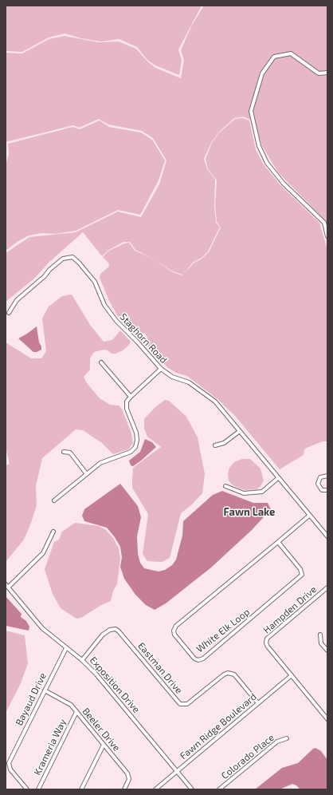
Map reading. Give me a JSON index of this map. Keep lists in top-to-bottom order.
{
  "streets": {
    "street": [
      "Staghorn Road",
      "Hampden Drive",
      "White Elk Loop",
      "Eastman Drive",
      "Exposition Drive",
      "Bayaud Drive",
      "Fawn Ridge Boulevard",
      "Beeler Drive",
      "Krameria Way",
      "Colorado Place"
    ]
  },
  "crossings": [
    ["Staghorn Road", "White Elk Loop"],
    ["Hampden Drive", "Fawn Ridge Boulevard"],
    ["Eastman Drive", "Exposition Drive"],
    ["Eastman Drive", "Fawn Ridge Boulevard"],
    ["Exposition Drive", "Bayaud Drive"],
    ["Exposition Drive", "Fawn Ridge Boulevard"],
    ["Bayaud Drive", "Beeler Drive"],
    ["Beeler Drive", "Krameria Way"]
  ],
  "districts": ["Fawn Lake"]
}
